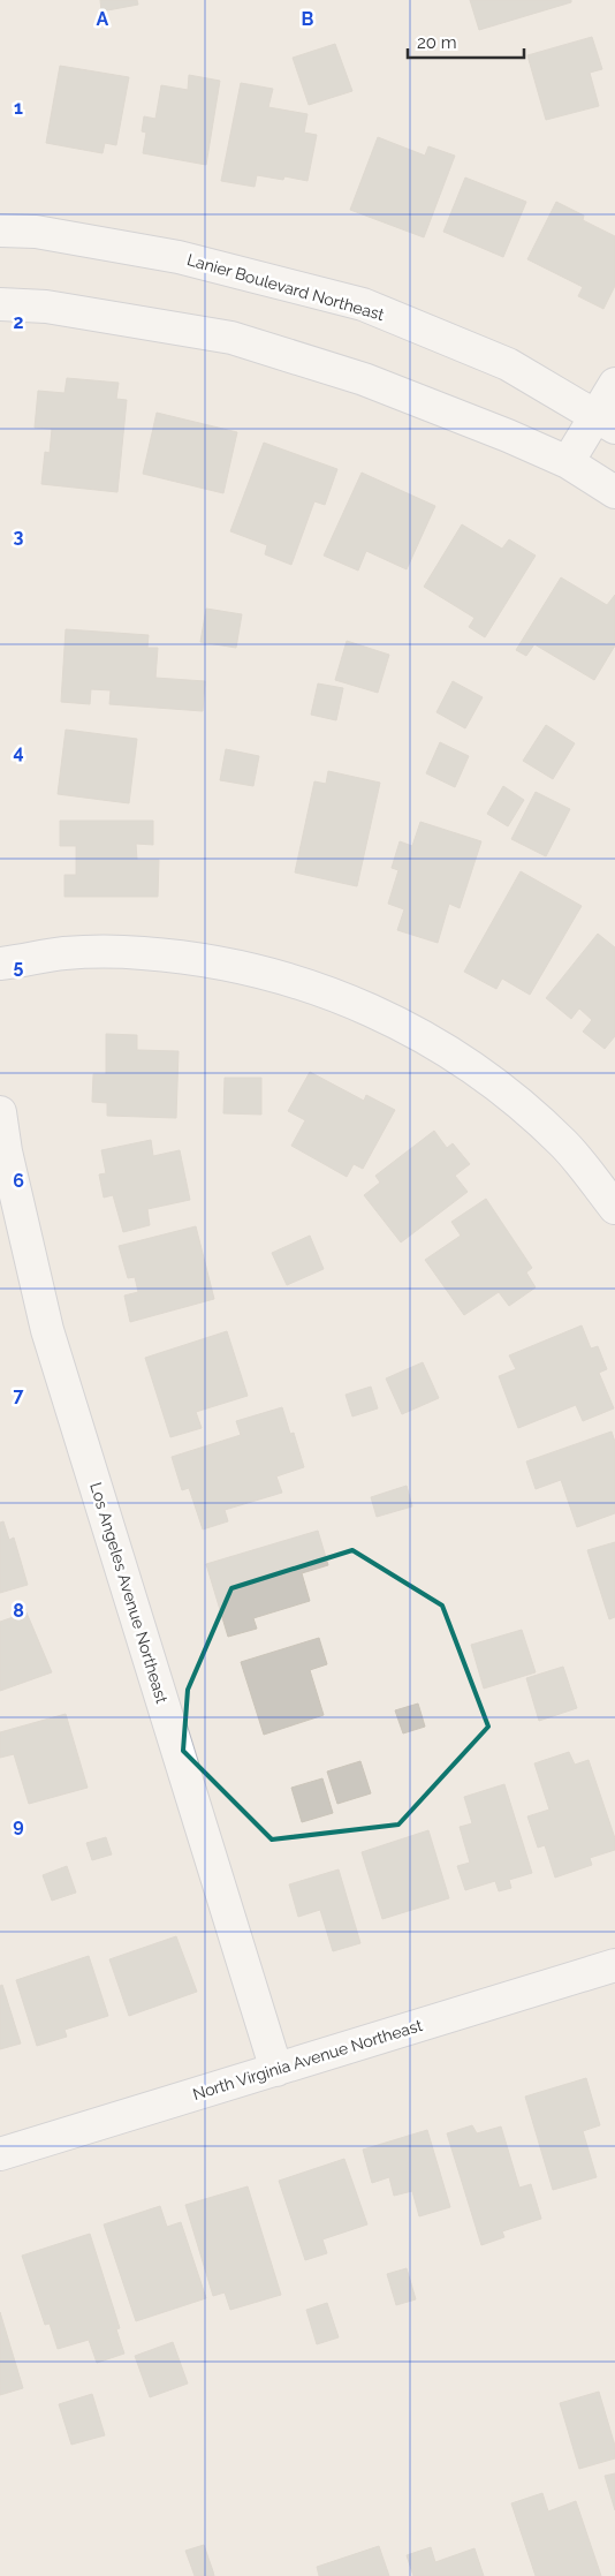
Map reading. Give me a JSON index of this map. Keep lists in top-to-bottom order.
{
  "streets": {
    "street": ["Lanier Boulevard Northeast", "Los Angeles Avenue Northeast", "North Virginia Avenue Northeast"]
  },
  "crossings": [
    ["Los Angeles Avenue Northeast", "North Virginia Avenue Northeast"]
  ],
  "scale_bar": "20 m",
  "grid": {
    "columns": ["A", "B"],
    "rows": [
      "1",
      "2",
      "3",
      "4",
      "5",
      "6",
      "7",
      "8",
      "9"
    ]
  }
}
